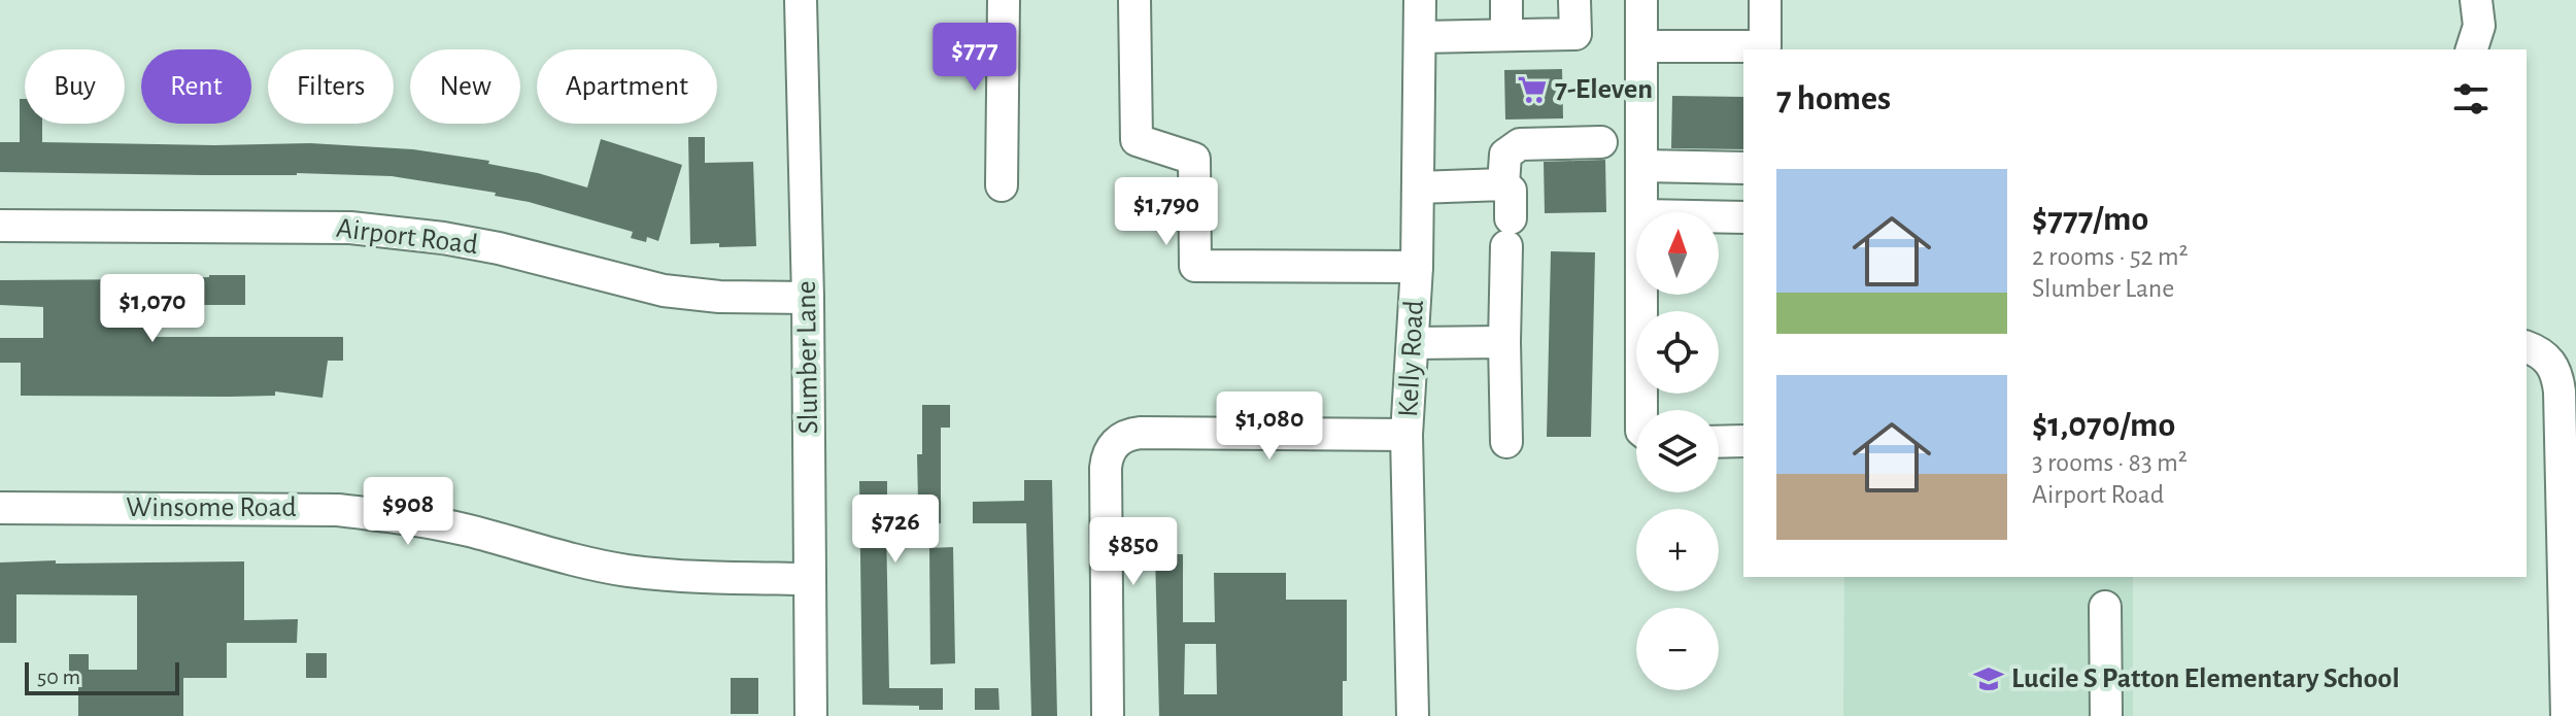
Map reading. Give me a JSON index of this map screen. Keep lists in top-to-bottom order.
{
  "streets": {
    "street": [
      "Airport Road",
      "Slumber Lane",
      "Kelly Road",
      "Winsome Road"
    ]
  },
  "crossings": [
    ["Airport Road", "Slumber Lane"],
    ["Slumber Lane", "Winsome Road"]
  ],
  "places": {
    "supermarket": ["7-Eleven"],
    "school or university": ["Lucile S Patton Elementary School"]
  },
  "scale_bar": "50 m",
  "north": "top",
  "page": {
    "price": [
      "$777",
      "$1,790",
      "$1,070",
      "$1,080",
      "$908",
      "$726",
      "$850"
    ],
    "chip": [
      "Buy",
      "Rent",
      "Filters",
      "New",
      "Apartment"
    ],
    "heading": "7 homes",
    "list": [
      {
        "name": "$777/mo",
        "note": "2 rooms · 52 m² · Slumber Lane"
      },
      {
        "name": "$1,070/mo",
        "note": "3 rooms · 83 m² · Airport Road"
      }
    ],
    "map_buttons": ["+", "−"],
    "scale": "50 m"
  }
}
